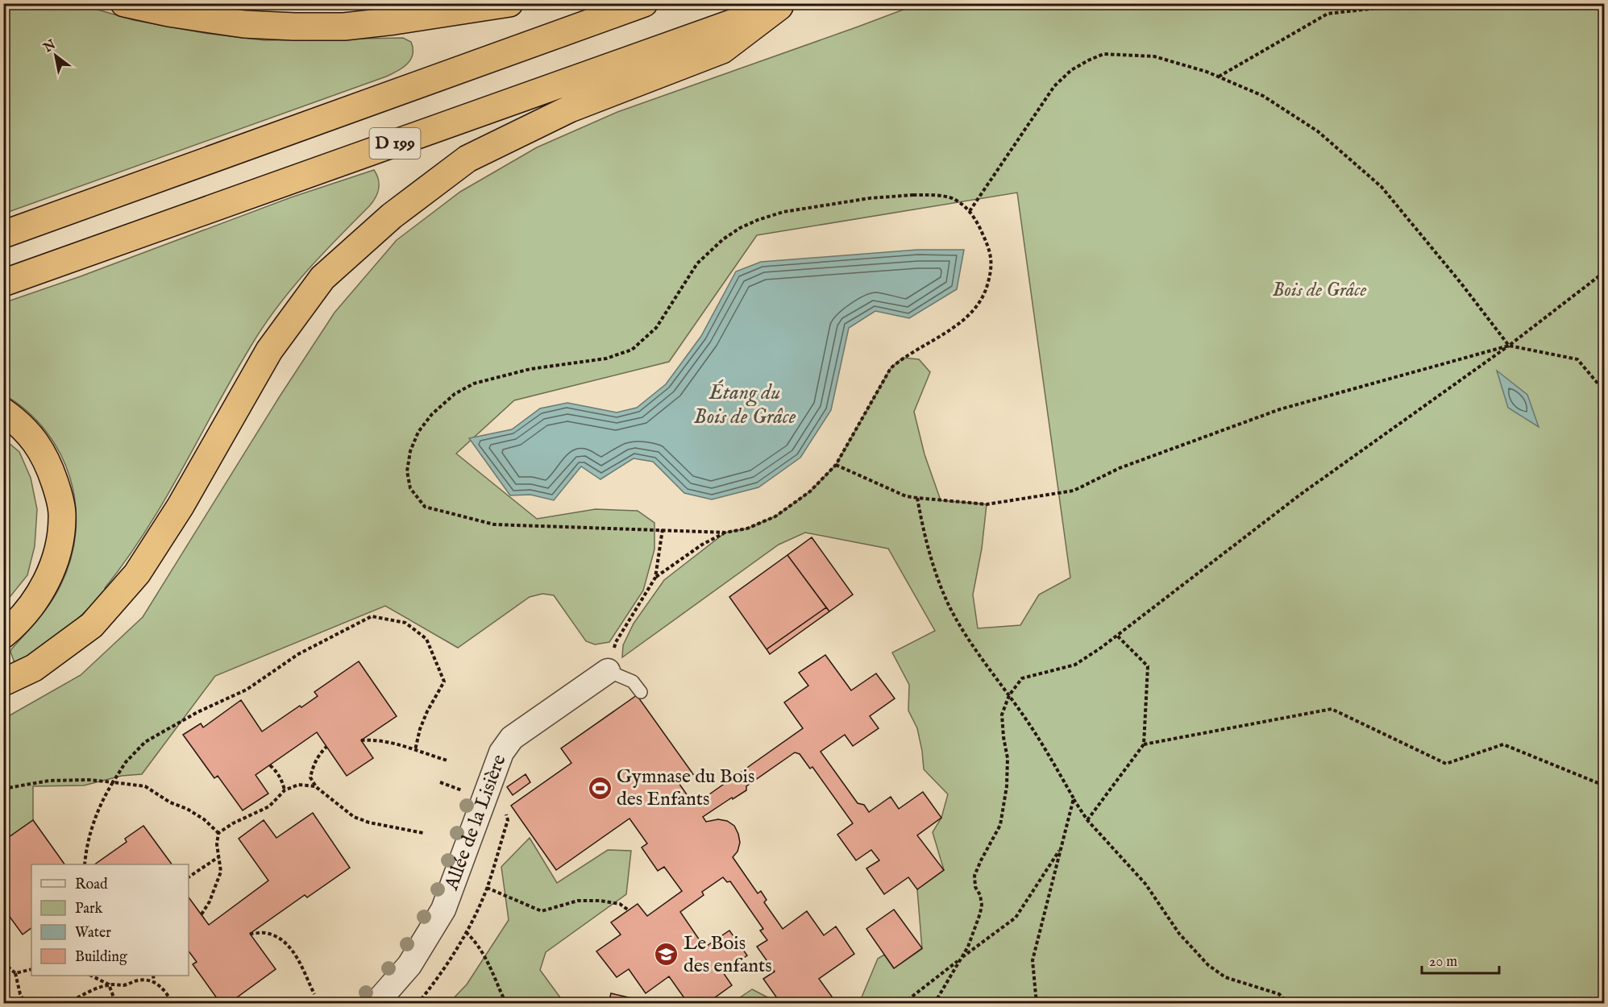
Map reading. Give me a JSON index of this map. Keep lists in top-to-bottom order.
{
  "streets": {
    "highway": ["D 199"],
    "street": ["Allée de la Lisière"]
  },
  "water": ["Étang du Bois de Grâce"],
  "parks": ["Bois de Grâce"],
  "places": {
    "sports": ["Gymnase du Bois des Enfants"],
    "school or university": ["Le Bois des enfants"]
  },
  "legend": [
    "Road",
    "Park",
    "Water",
    "Building"
  ],
  "scale_bar": "20 m",
  "north": "top left"
}
